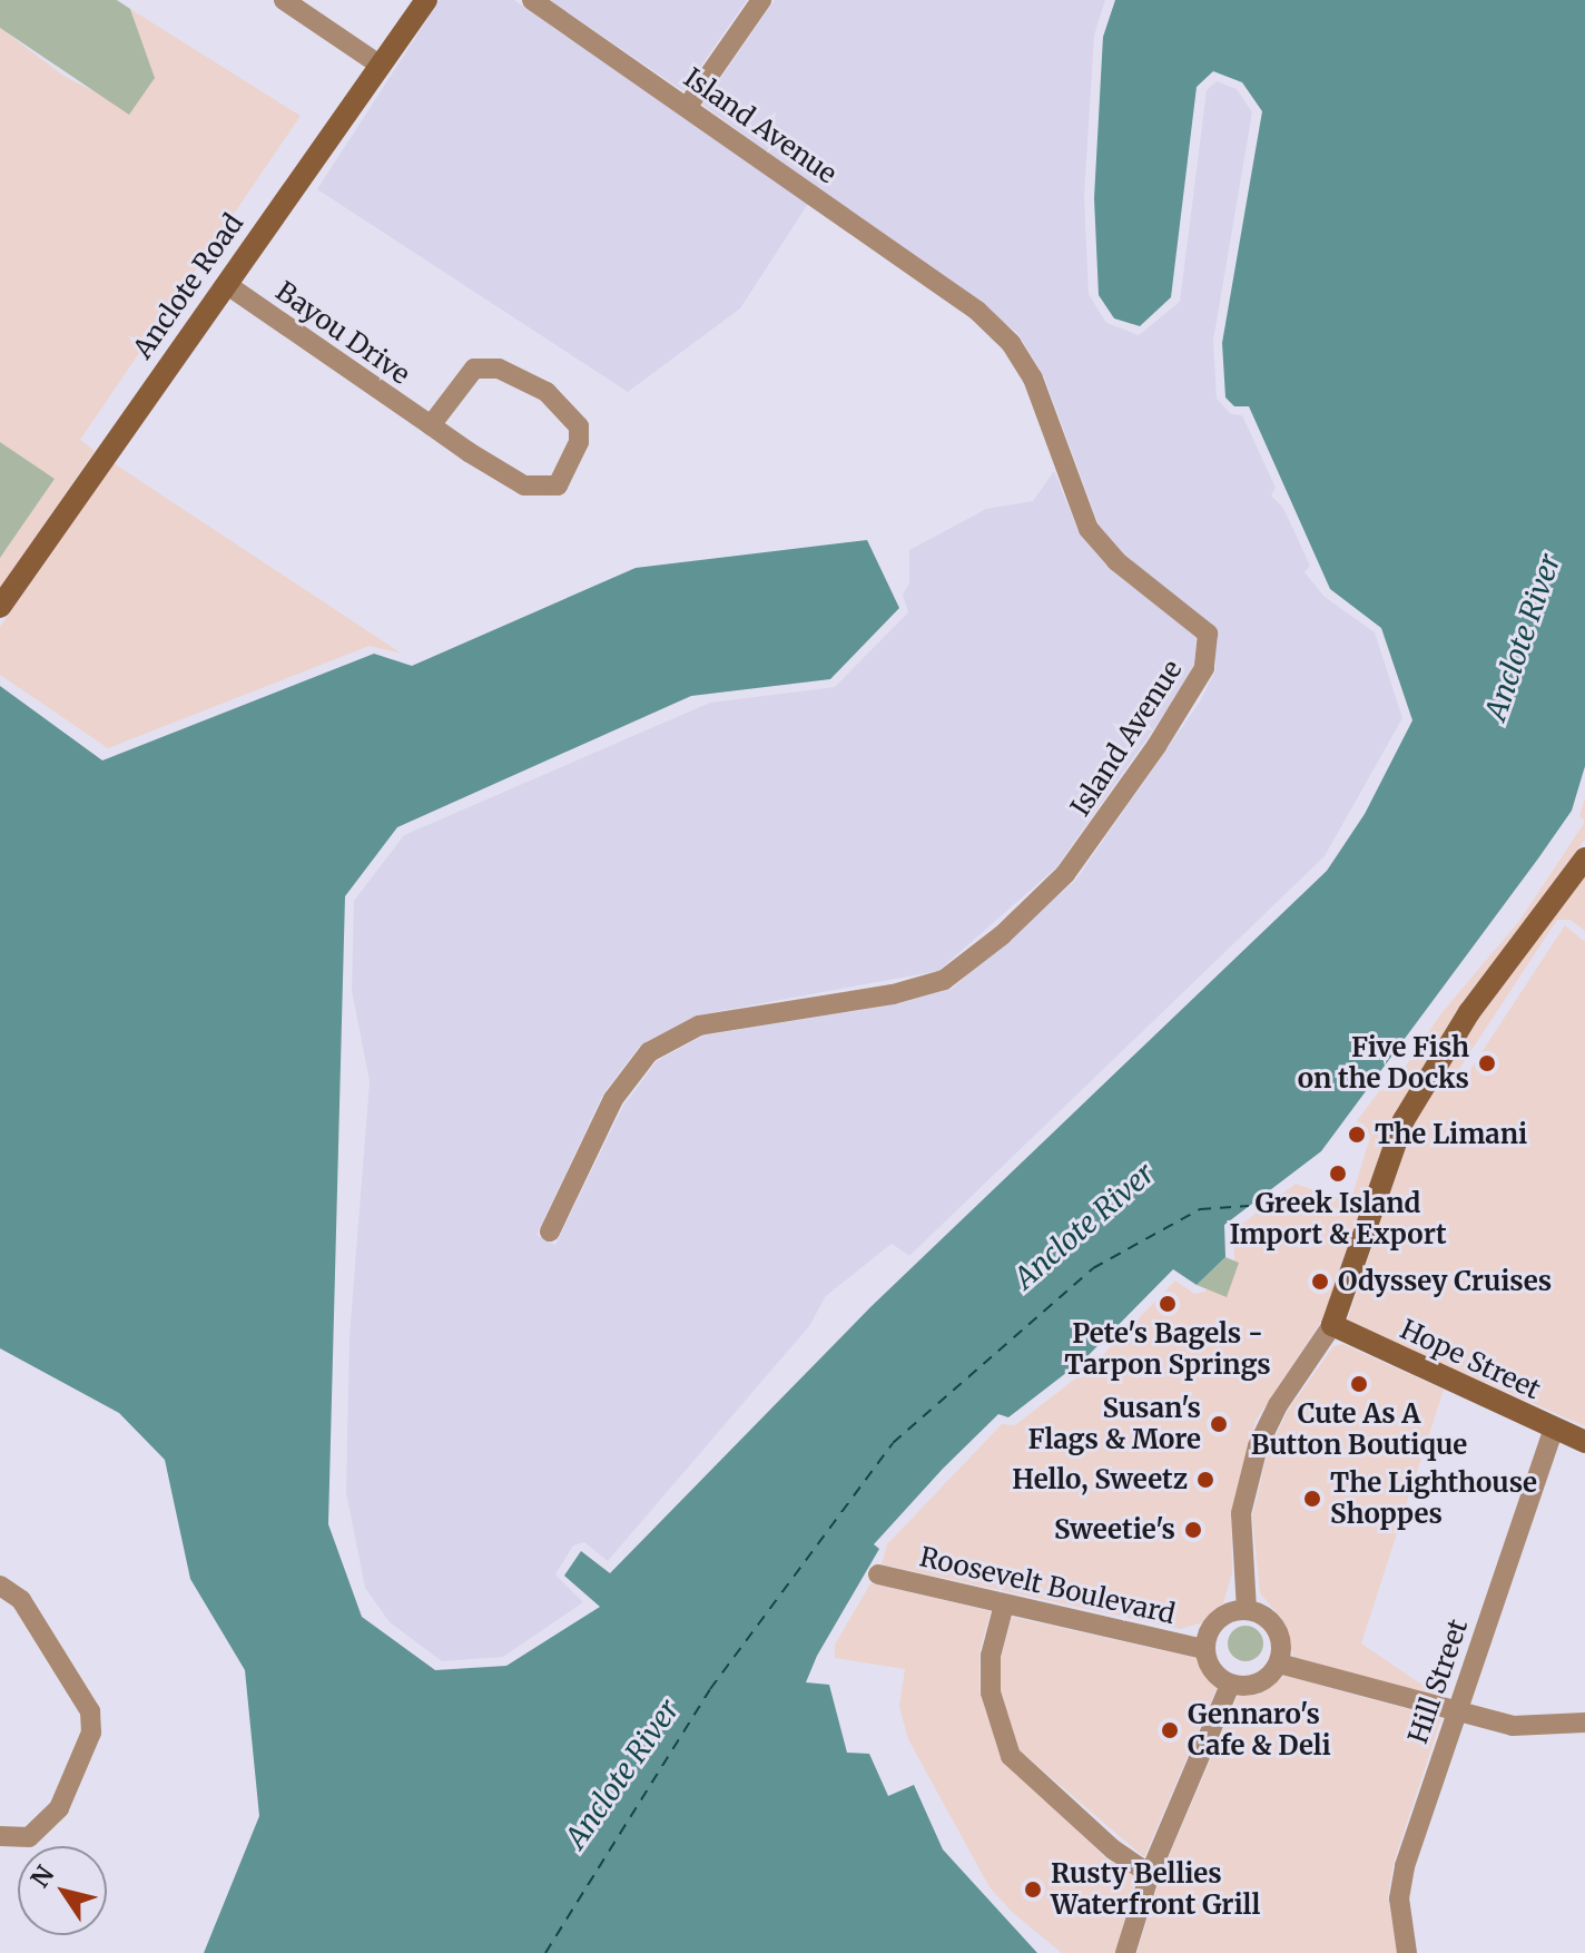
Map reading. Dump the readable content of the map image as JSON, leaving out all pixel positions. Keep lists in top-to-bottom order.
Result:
{
  "streets": {
    "street": [
      "Island Avenue",
      "Anclote Road",
      "Bayou Drive",
      "Hope Street",
      "Roosevelt Boulevard",
      "Hill Street"
    ]
  },
  "crossings": [
    ["Anclote Road", "Bayou Drive"],
    ["Hope Street", "Hill Street"]
  ],
  "water": ["Anclote River"],
  "places": [
    "Five Fish on the Docks",
    "The Limani",
    "Greek Island Import & Export",
    "Odyssey Cruises",
    "Pete's Bagels - Tarpon Springs",
    "Cute As A Button Boutique",
    "Susan's Flags & More",
    "Hello, Sweetz",
    "The Lighthouse Shoppes",
    "Sweetie's",
    "Gennaro's Cafe & Deli",
    "Rusty Bellies Waterfront Grill"
  ],
  "north": "top left"
}
